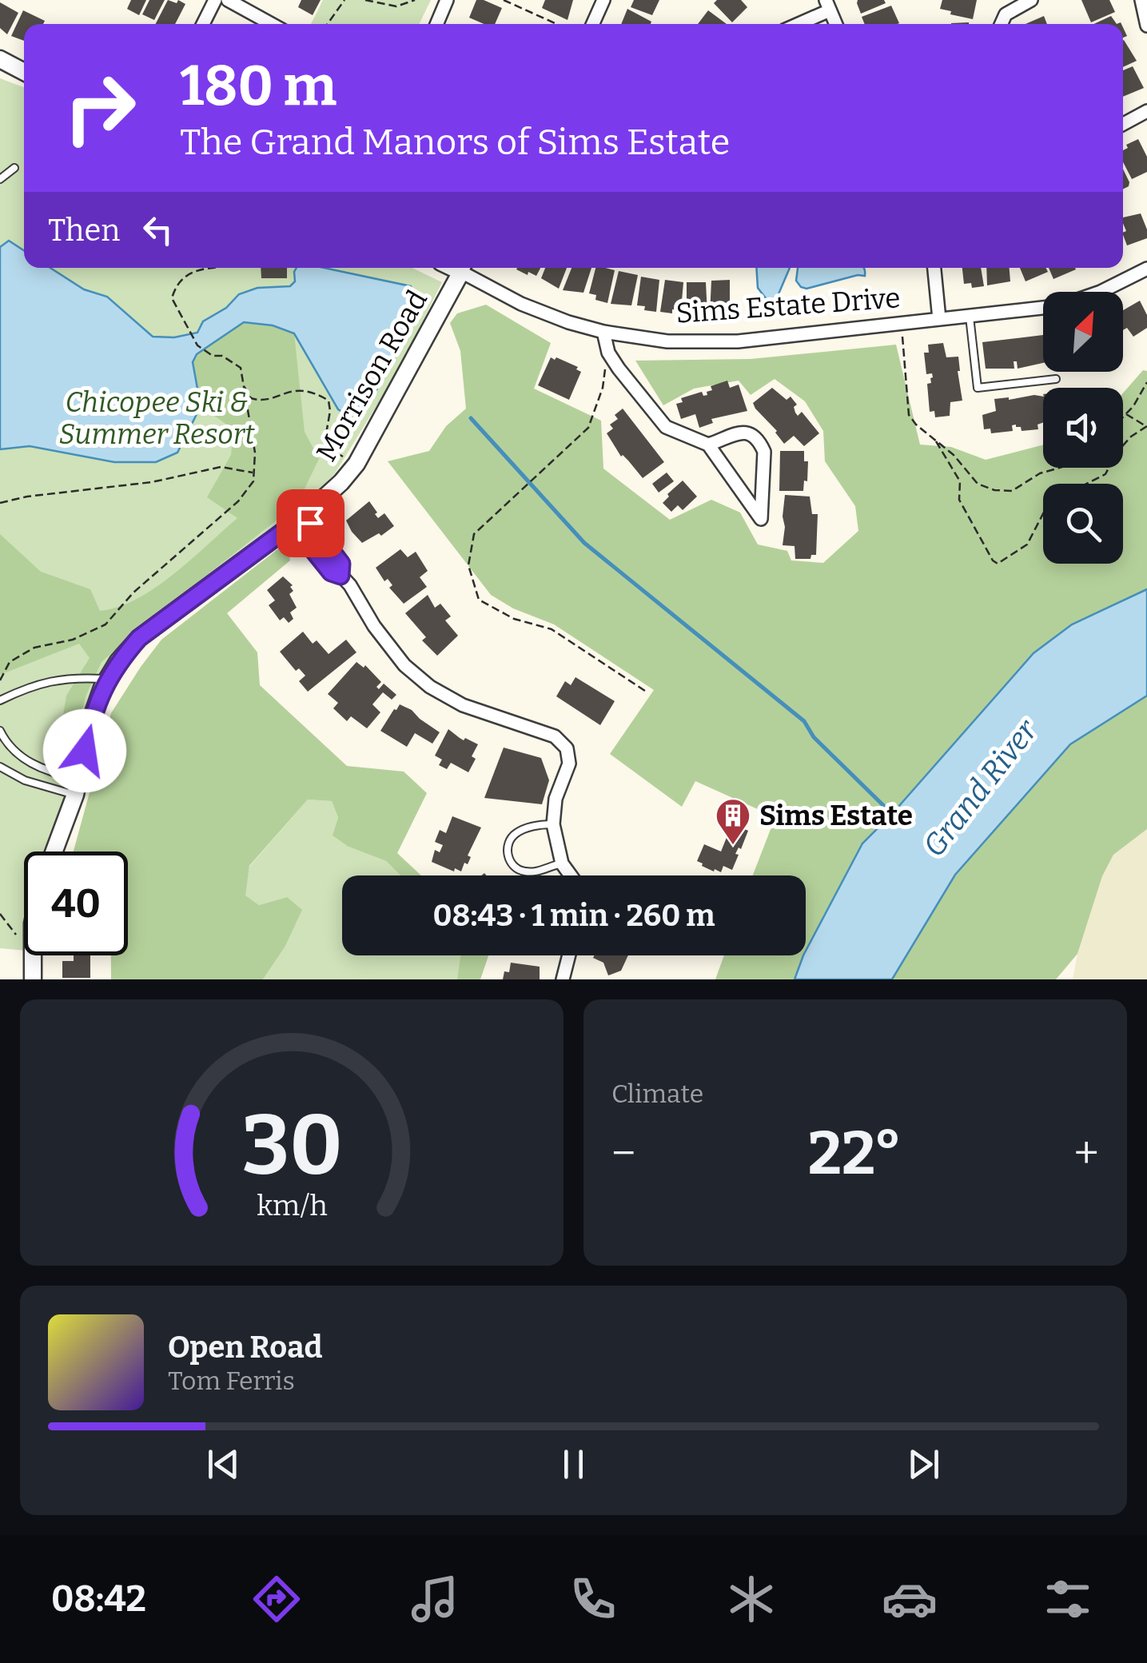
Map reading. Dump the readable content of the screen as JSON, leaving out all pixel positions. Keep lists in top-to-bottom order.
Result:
{
  "streets": {
    "street": ["Sims Estate Drive", "Morrison Road"]
  },
  "water": ["Grand River"],
  "parks": ["Chicopee Ski & Summer Resort"],
  "places": {
    "building": ["Sims Estate"]
  },
  "north": "top right",
  "page": {
    "turn": ["180 m", "The Grand Manors of Sims Estate"],
    "then": "Then",
    "limit": "40",
    "trip": "08:43 · 1 min · 260 m",
    "tile": "Climate",
    "heat": ["−", "22°", "+"],
    "song": ["Open Road", "Tom Ferris"],
    "tabs": "08:42",
    "gauge": ["30", "km/h"]
  }
}
